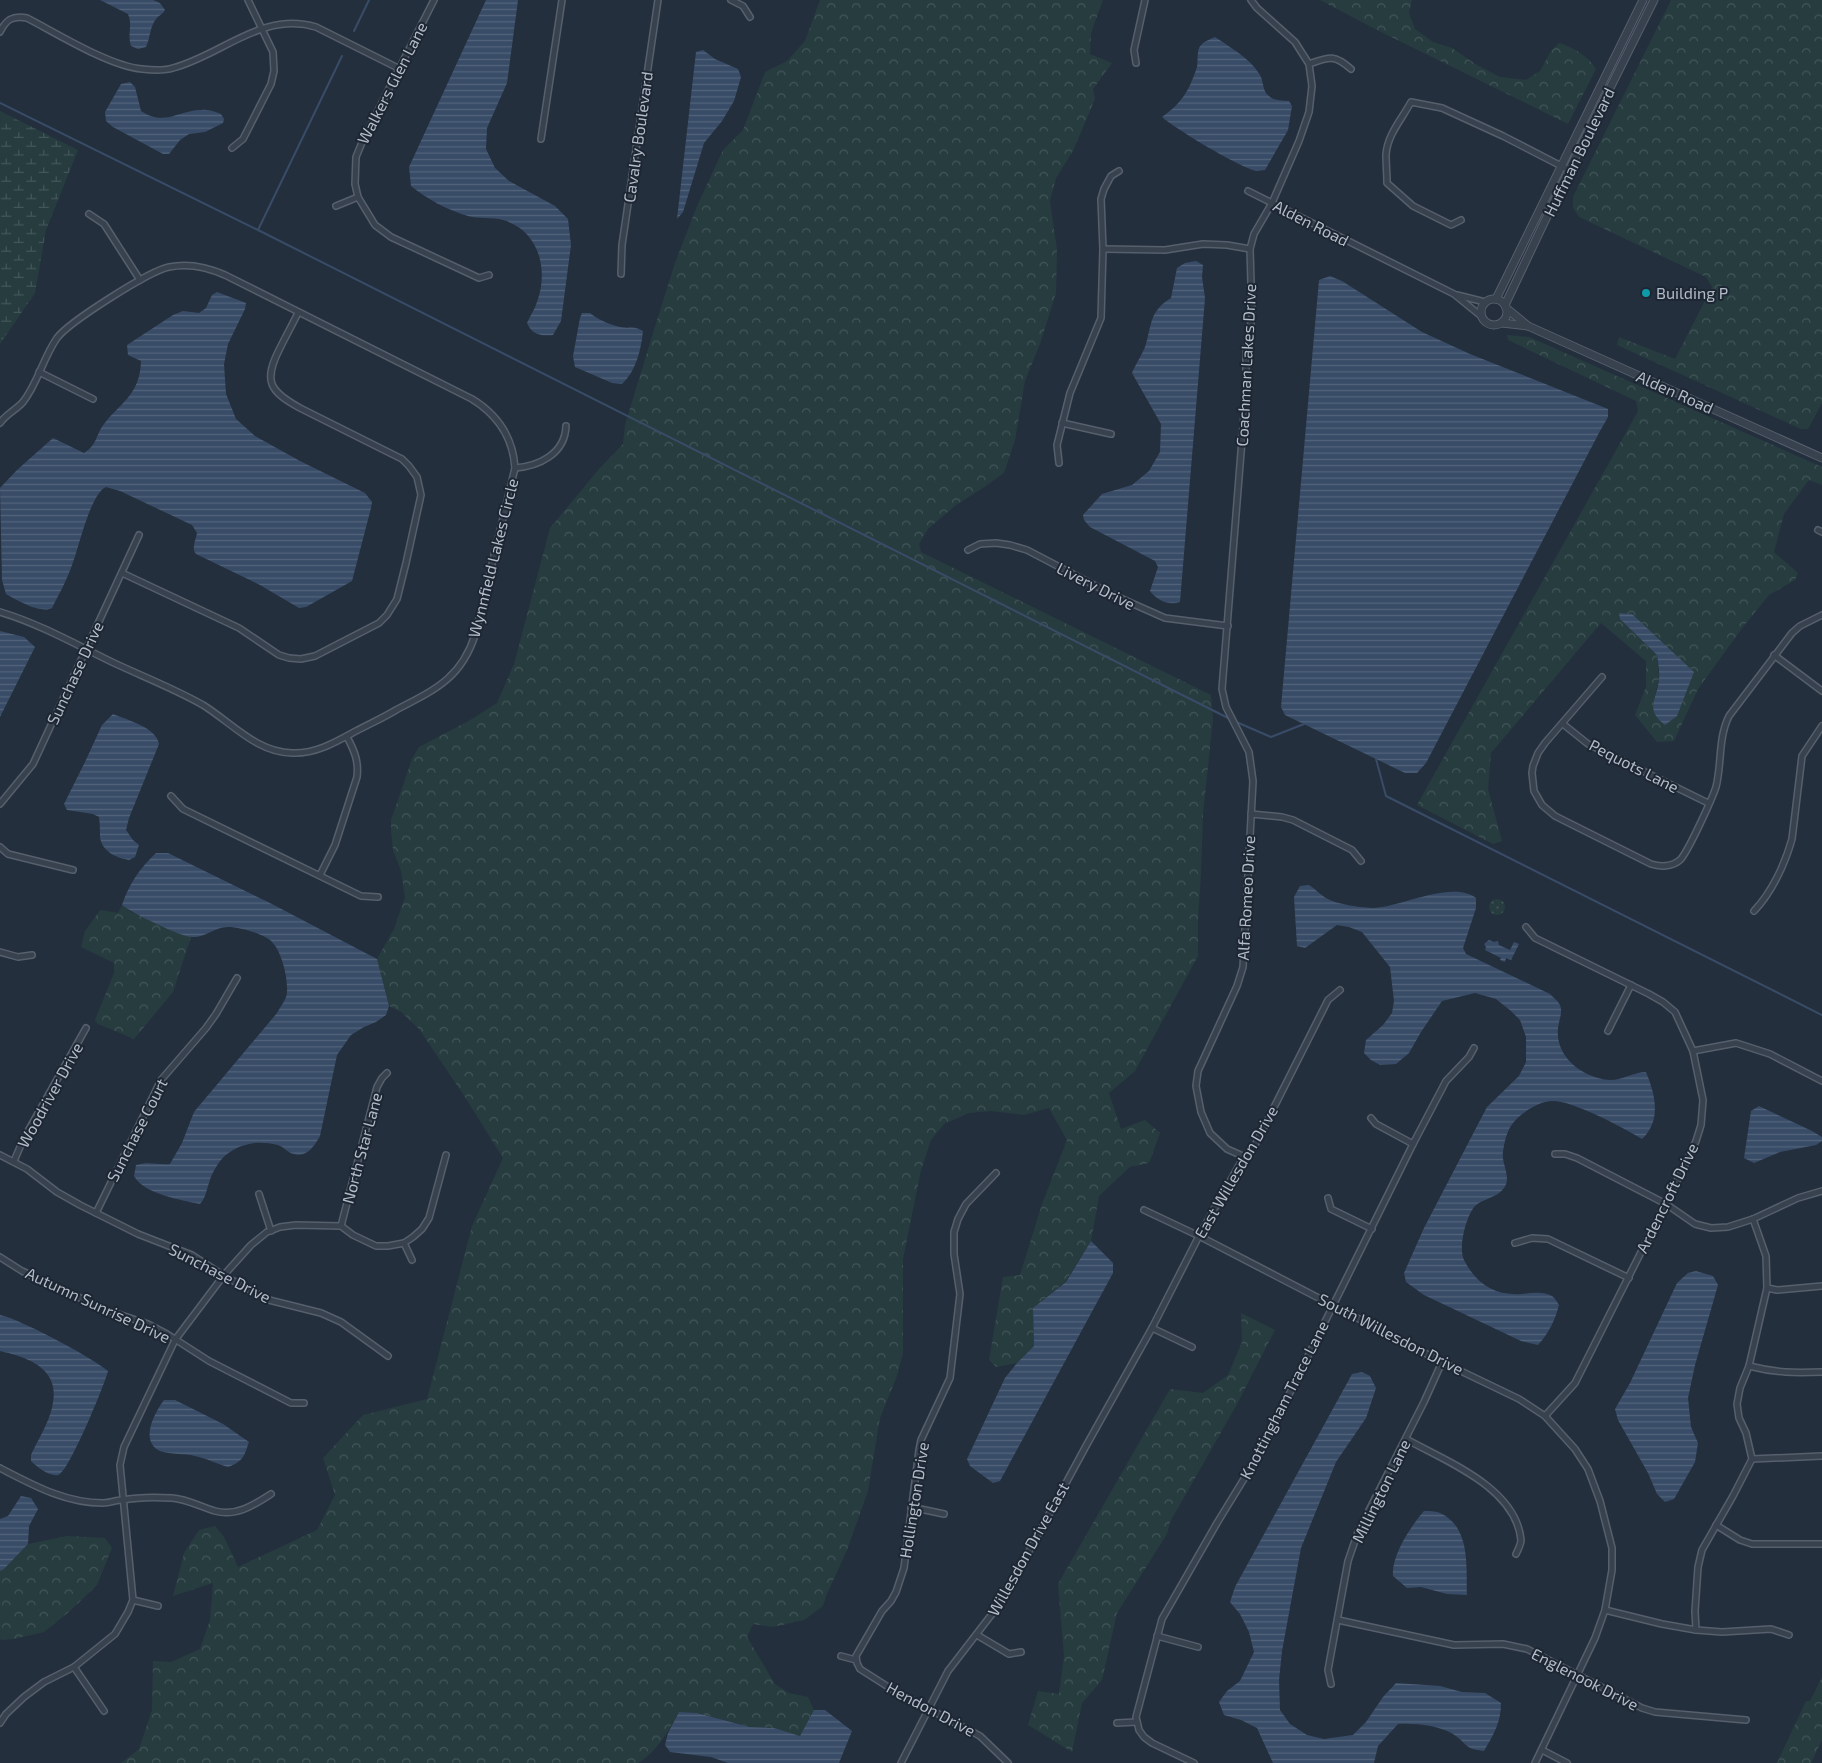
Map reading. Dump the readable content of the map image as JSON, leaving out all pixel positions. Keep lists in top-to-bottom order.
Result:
{
  "streets": {
    "street": [
      "Walkers Glen Lane",
      "Cavalry Boulevard",
      "Huffman Boulevard",
      "Alden Road",
      "Coachman Lakes Drive",
      "Wynnfield Lakes Circle",
      "Livery Drive",
      "Sunchase Drive",
      "Pequots Lane",
      "Alfa Romeo Drive",
      "Woodriver Drive",
      "Sunchase Court",
      "North Star Lane",
      "East Willesdon Drive",
      "Ardencroft Drive",
      "Autumn Sunrise Drive",
      "South Willesdon Drive",
      "Knottingham Trace Lane",
      "Millington Lane",
      "Hollington Drive",
      "Willesdon Drive East",
      "Englenook Drive",
      "Hendon Drive"
    ]
  },
  "crossings": [
    ["Huffman Boulevard", "Alden Road"],
    ["Alden Road", "Coachman Lakes Drive"],
    ["Coachman Lakes Drive", "Livery Drive"],
    ["Coachman Lakes Drive", "Alfa Romeo Drive"],
    ["Wynnfield Lakes Circle", "Sunchase Drive"],
    ["Sunchase Drive", "Woodriver Drive"],
    ["Sunchase Drive", "Sunchase Court"],
    ["Alfa Romeo Drive", "East Willesdon Drive"],
    ["East Willesdon Drive", "South Willesdon Drive"],
    ["East Willesdon Drive", "Willesdon Drive East"],
    ["Ardencroft Drive", "South Willesdon Drive"],
    ["South Willesdon Drive", "Knottingham Trace Lane"],
    ["South Willesdon Drive", "Millington Lane"],
    ["South Willesdon Drive", "Englenook Drive"],
    ["Millington Lane", "Englenook Drive"],
    ["Hollington Drive", "Hendon Drive"],
    ["Willesdon Drive East", "Hendon Drive"]
  ],
  "places": ["Building P"]
}
